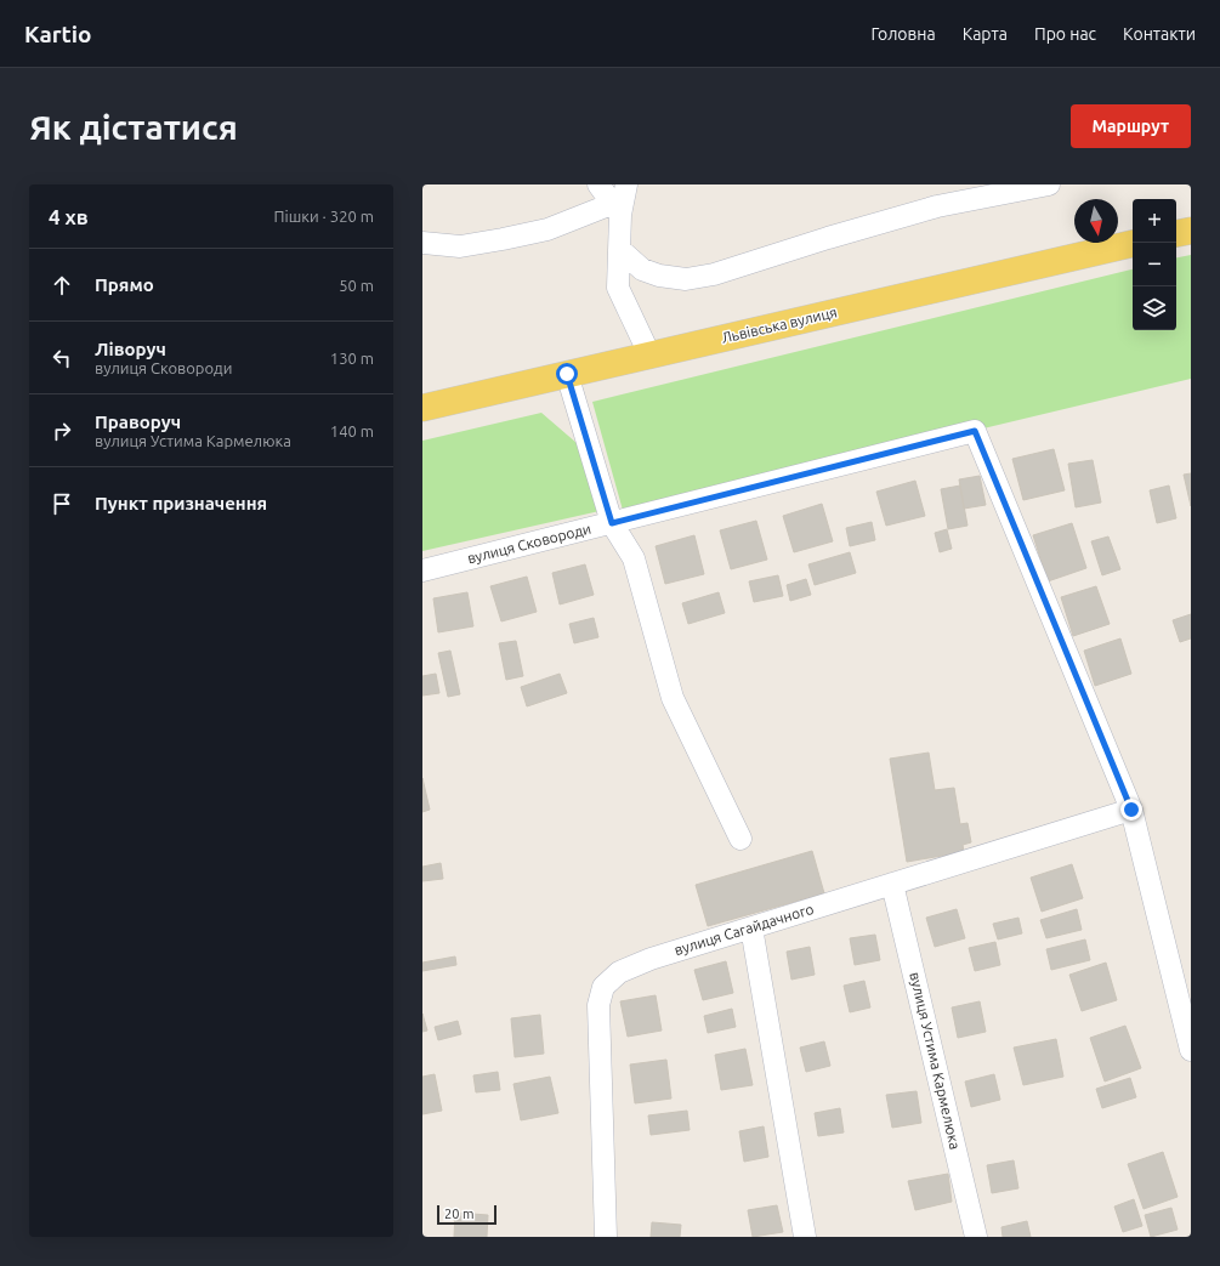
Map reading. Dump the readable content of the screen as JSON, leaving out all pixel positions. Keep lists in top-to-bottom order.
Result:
{
  "streets": {
    "main road": ["Львівська вулиця"],
    "street": ["вулиця Сковороди", "вулиця Сагайдачного", "вулиця Устима Кармелюка"]
  },
  "crossings": [
    ["вулиця Сковороди", "вулиця Сагайдачного"],
    ["вулиця Сагайдачного", "вулиця Устима Кармелюка"]
  ],
  "scale_bar": "20 m",
  "north": "bottom",
  "page": {
    "header": "Kartio",
    "nav": [
      "Головна",
      "Карта",
      "Про нас",
      "Контакти"
    ],
    "buttons": "Маршрут",
    "title": "Як дістатися",
    "heading": ["4 хв", "Пішки · 320 m"],
    "map_buttons": ["+", "−"],
    "list": [
      ["Прямо", "50 m"],
      ["Ліворуч", "вулиця Сковороди", "130 m"],
      ["Праворуч", "вулиця Устима Кармелюка", "140 m"],
      "Пункт призначення"
    ],
    "scale": "20 m"
  }
}
